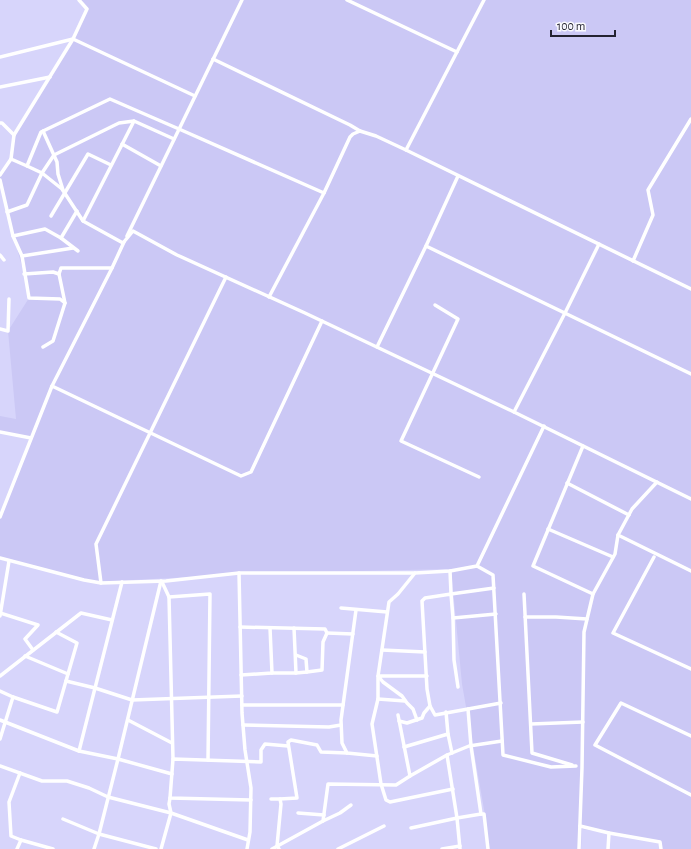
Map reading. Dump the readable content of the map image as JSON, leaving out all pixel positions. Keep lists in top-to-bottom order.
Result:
{
  "scale_bar": "100 m"
}
